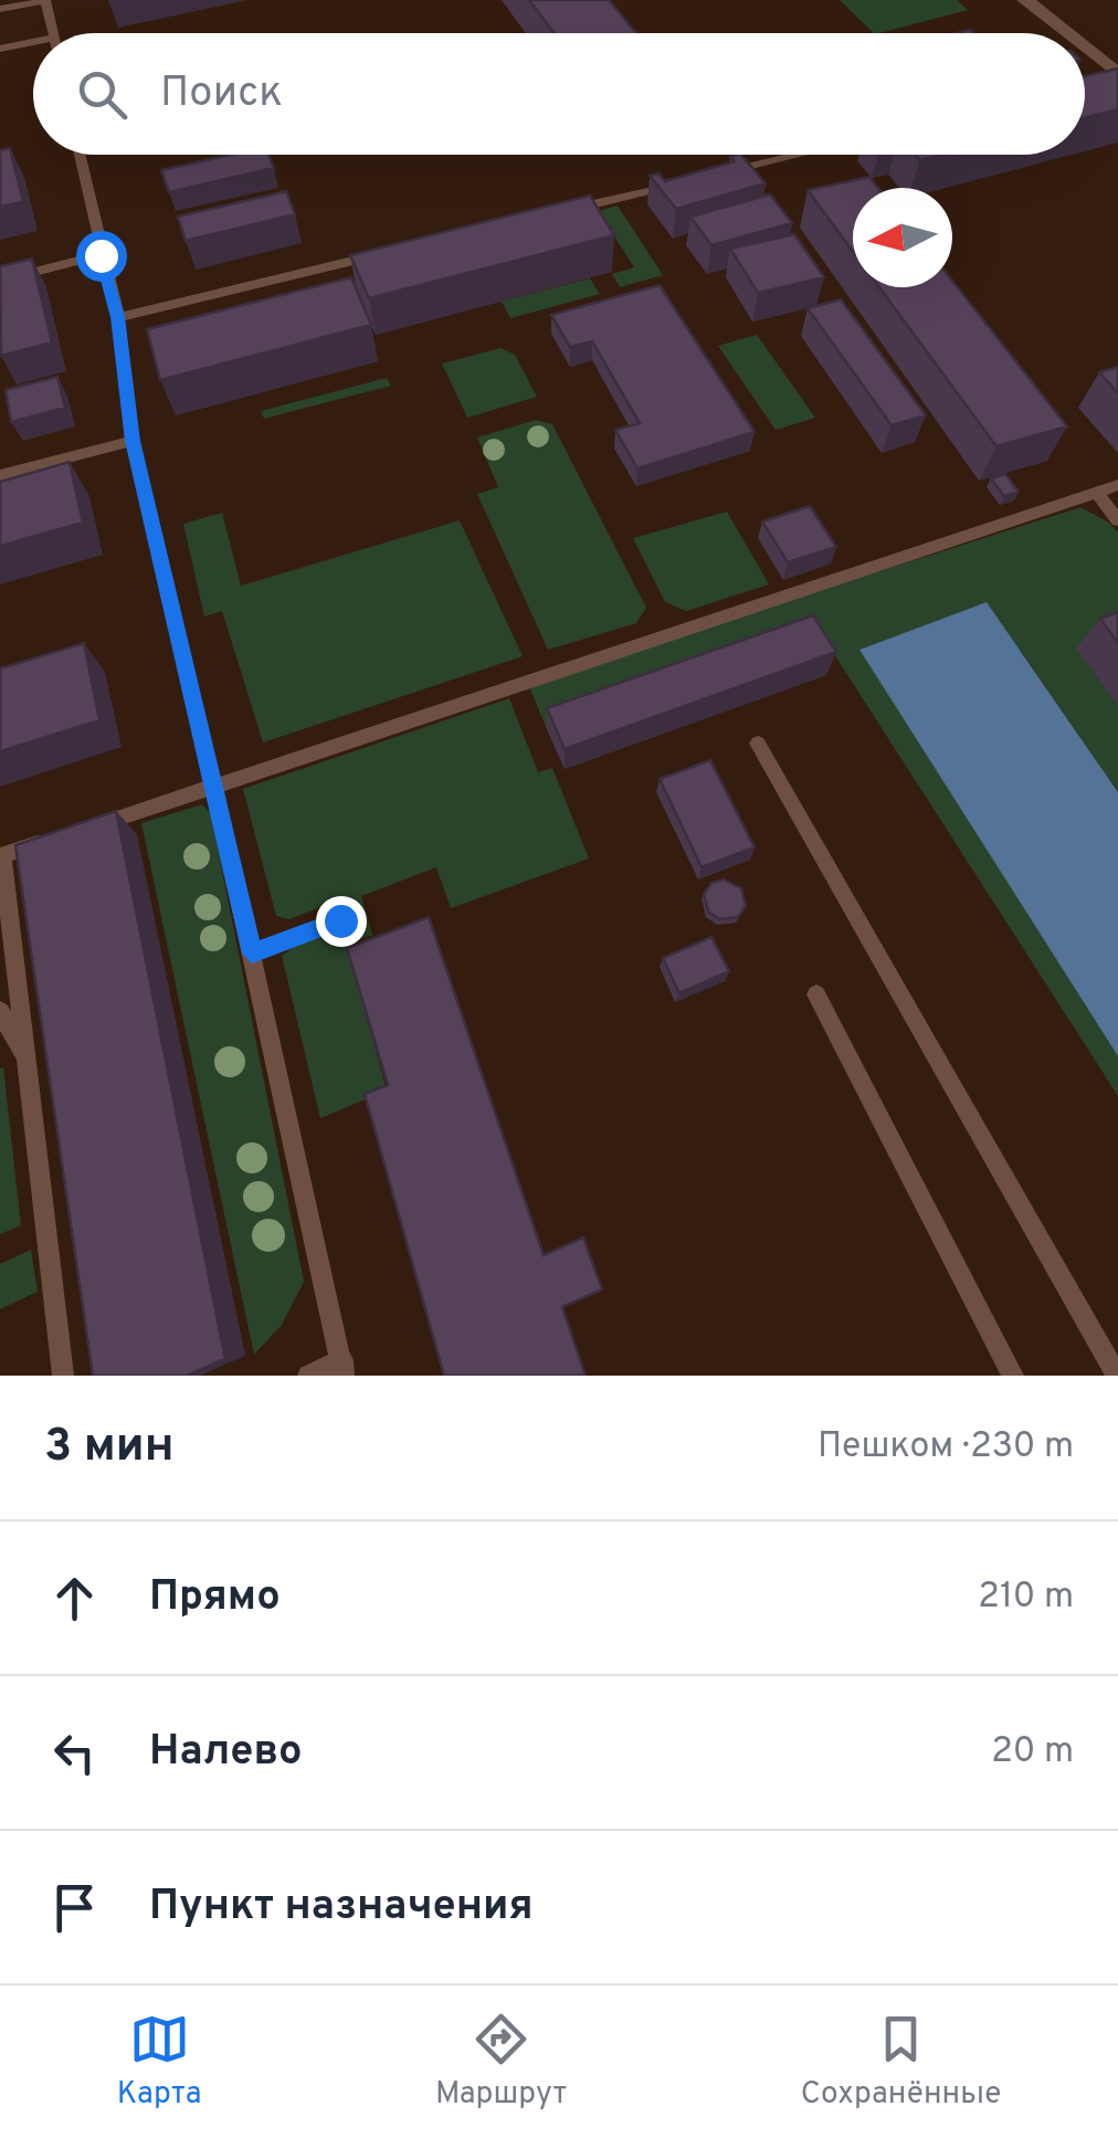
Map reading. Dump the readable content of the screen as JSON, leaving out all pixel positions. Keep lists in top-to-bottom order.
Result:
{
  "north": "left",
  "page": {
    "search": "Поиск",
    "heading": ["3 мин", "Пешком · 230 m"],
    "list": [
      ["Прямо", "210 m"],
      ["Налево", "20 m"],
      "Пункт назначения"
    ],
    "nav": ["Карта", "Маршрут", "Сохранённые"]
  }
}
